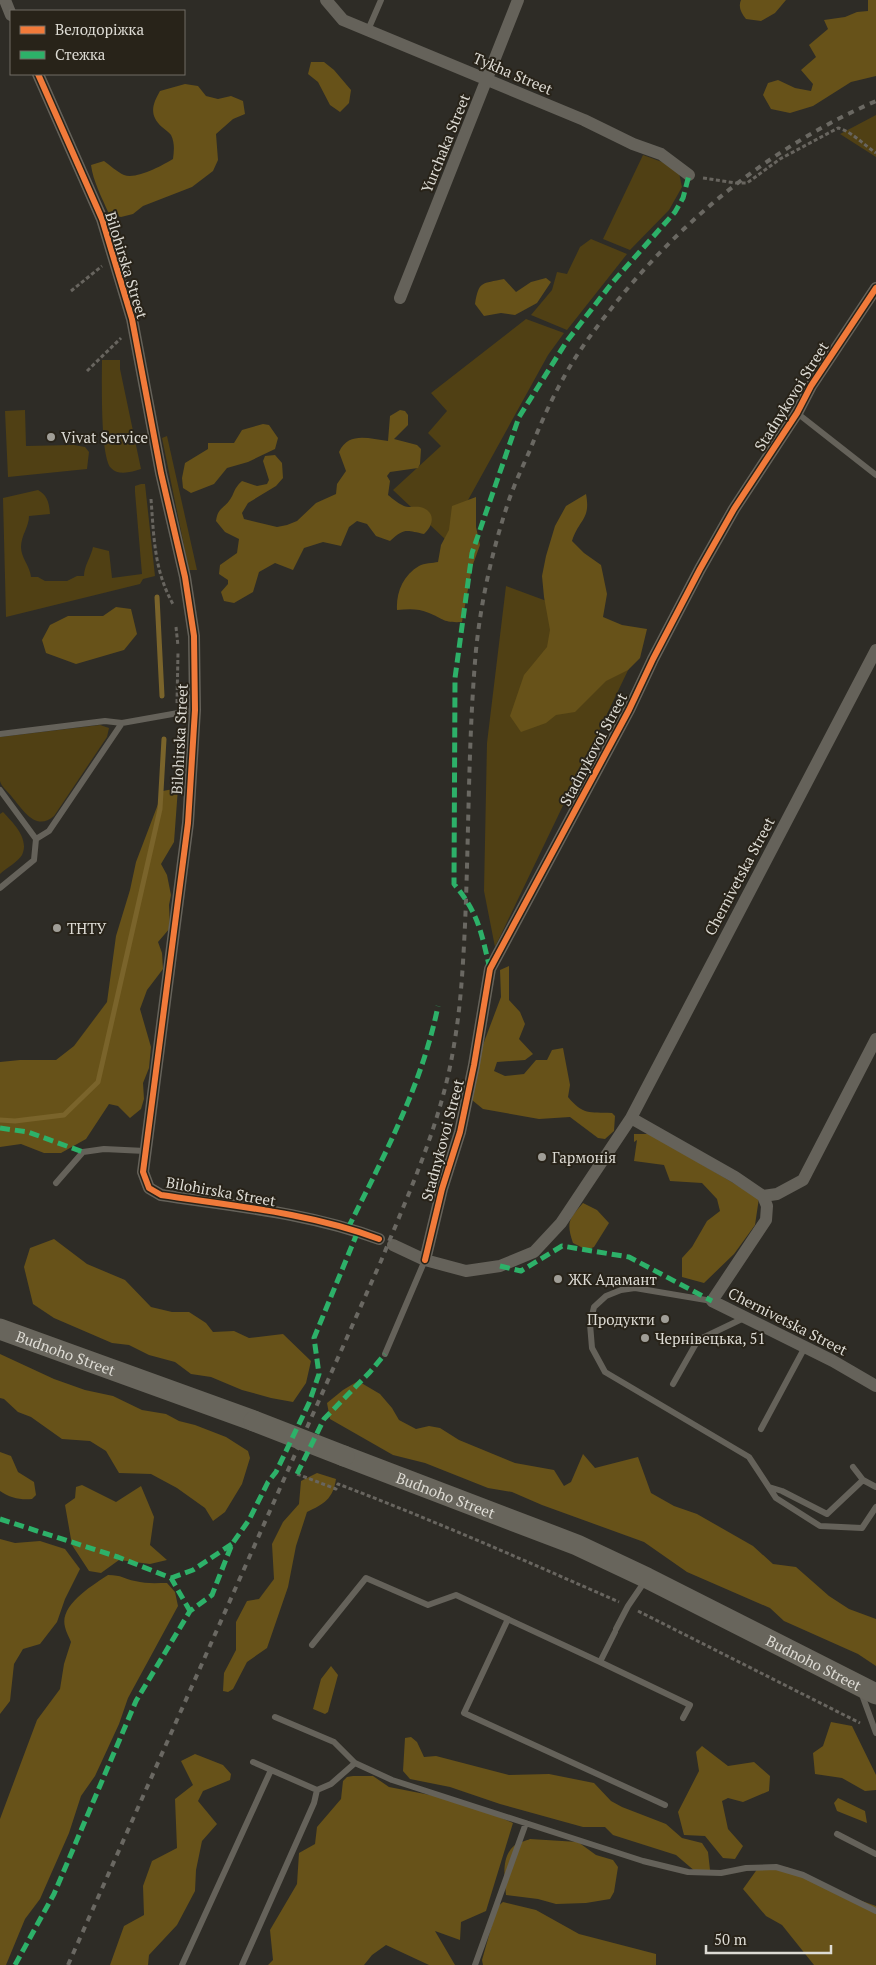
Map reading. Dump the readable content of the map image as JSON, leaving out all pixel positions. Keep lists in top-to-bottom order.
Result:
{
  "streets": {
    "highway": ["Budnoho Street"],
    "street": [
      "Tykha Street",
      "Yurchaka Street",
      "Bilohirska Street",
      "Stadnykovoi Street",
      "Chernivetska Street"
    ]
  },
  "crossings": [
    ["Tykha Street", "Yurchaka Street"],
    ["Stadnykovoi Street", "Chernivetska Street"]
  ],
  "places": [
    "Vivat Service",
    "ТНТУ",
    "Гармонія",
    "ЖК Адамант",
    "Продукти",
    "Чернівецька, 51"
  ],
  "legend": ["Велодоріжка", "Стежка"],
  "scale_bar": "50 m"
}
